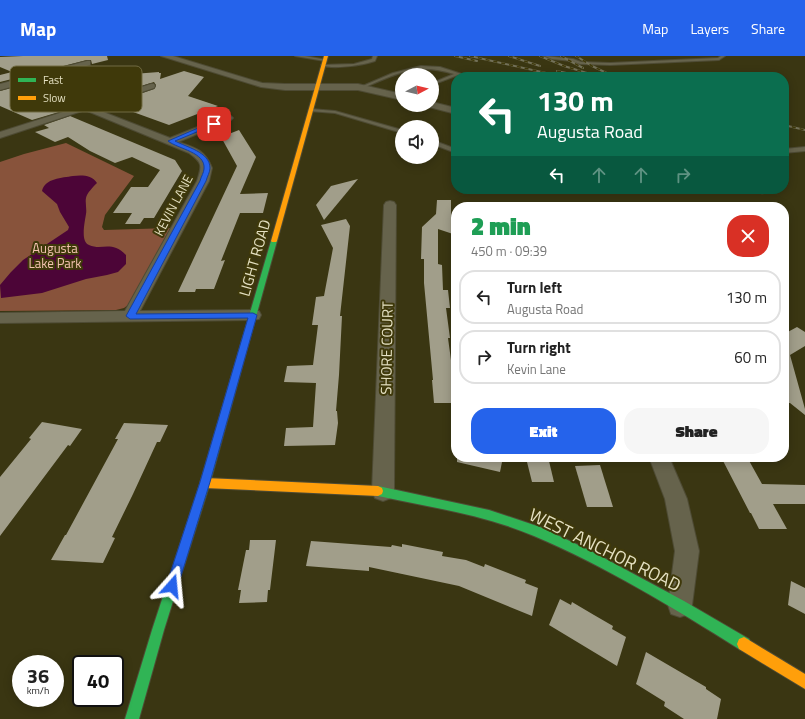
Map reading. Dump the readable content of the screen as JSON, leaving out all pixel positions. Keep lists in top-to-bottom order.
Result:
{
  "streets": {
    "street": [
      "KEVIN LANE",
      "LIGHT ROAD",
      "SHORE COURT",
      "WEST ANCHOR ROAD"
    ]
  },
  "crossings": [
    ["LIGHT ROAD", "WEST ANCHOR ROAD"],
    ["SHORE COURT", "WEST ANCHOR ROAD"]
  ],
  "parks": ["Augusta Lake Park"],
  "legend": ["Fast", "Slow"],
  "north": "right",
  "page": {
    "header": "Map",
    "nav": ["Map", "Layers", "Share"],
    "turn": ["130 m", "Augusta Road"],
    "heading": ["2 min", "450 m · 09:39"],
    "list": [
      {
        "name": "Turn left",
        "note": "Augusta Road",
        "value": "130 m"
      },
      {
        "name": "Turn right",
        "note": "Kevin Lane",
        "value": "60 m"
      }
    ],
    "buttons": ["Exit", "Share"],
    "speed": "36 km/h",
    "limit": "40"
  }
}
